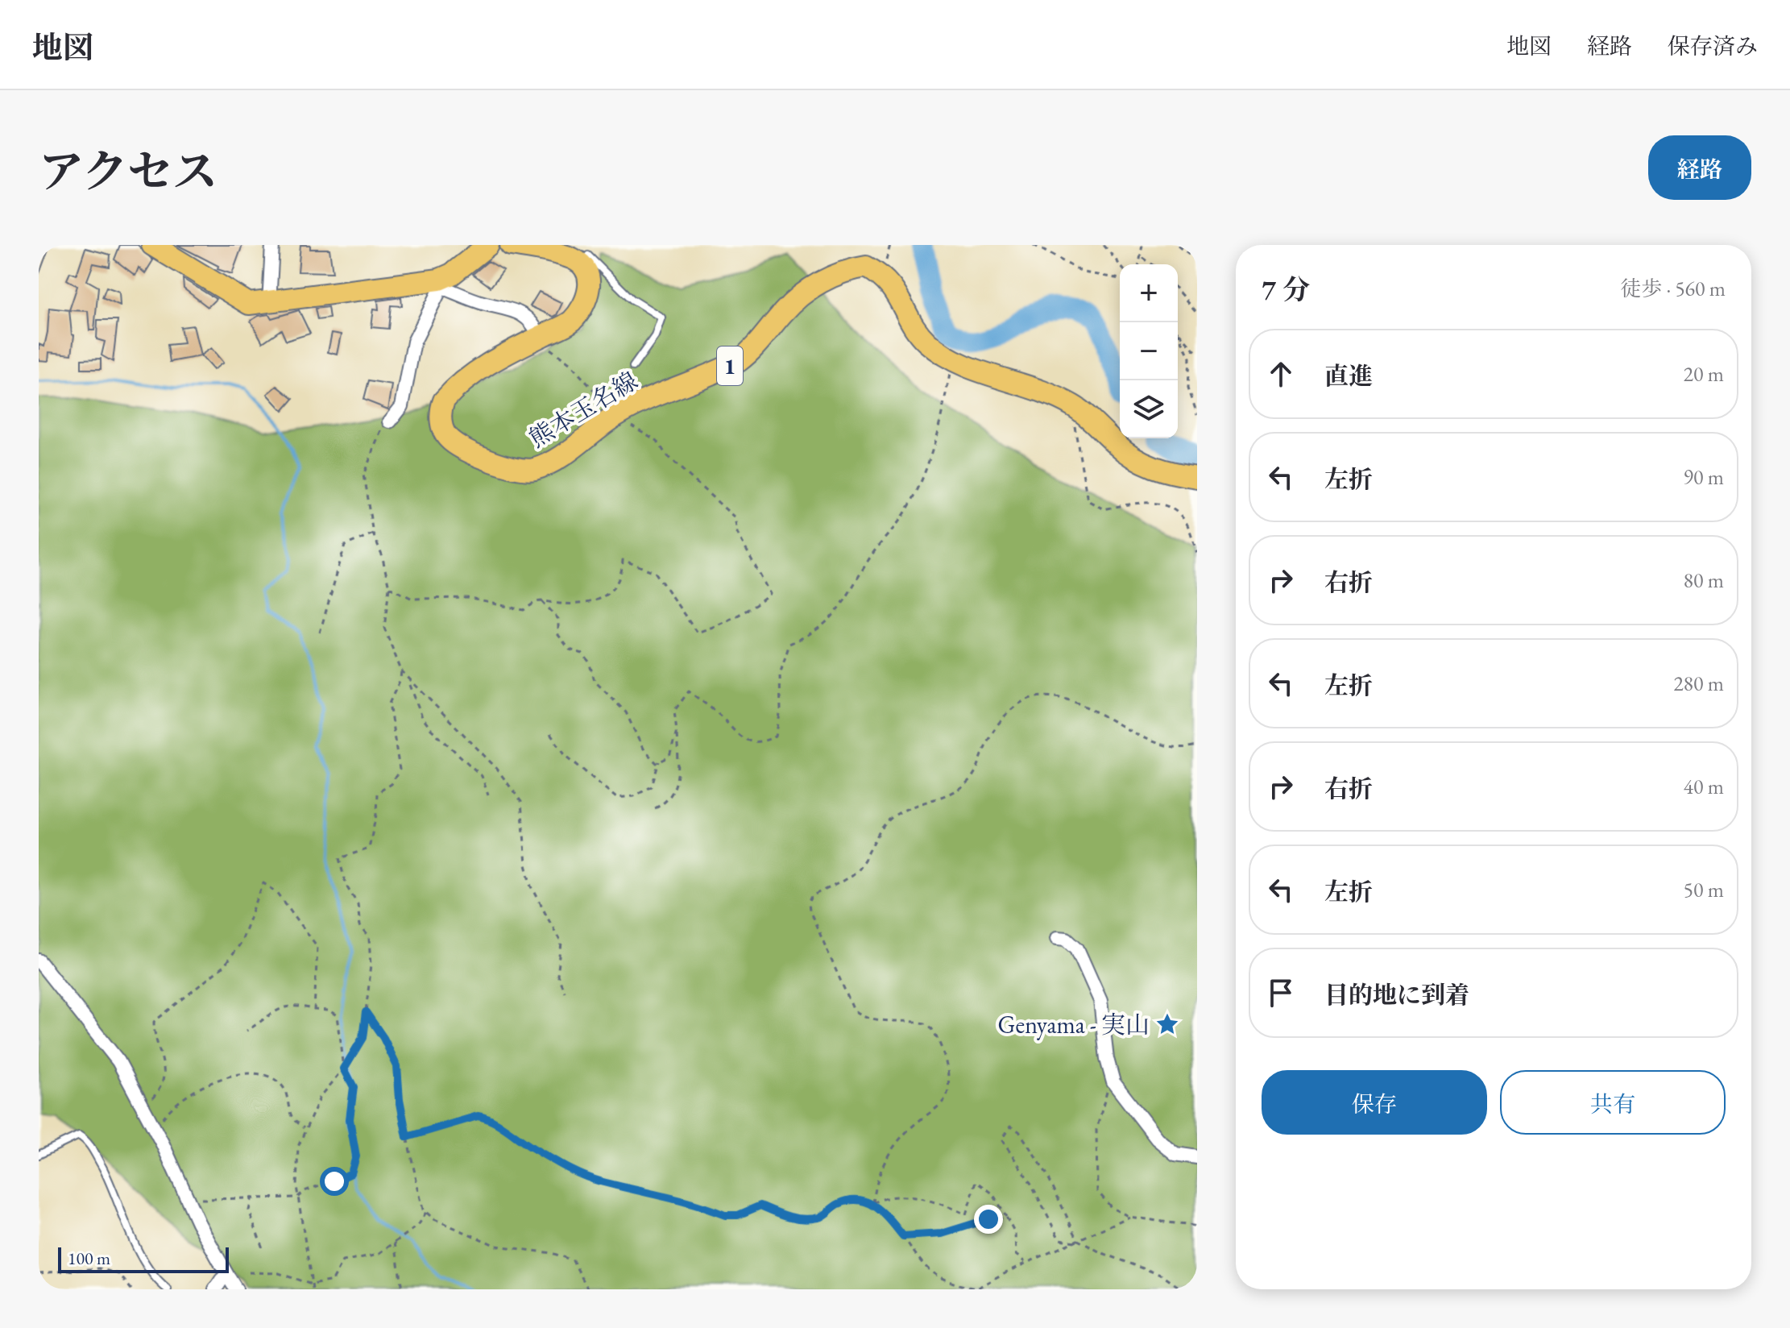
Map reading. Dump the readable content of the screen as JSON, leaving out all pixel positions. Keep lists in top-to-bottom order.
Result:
{
  "streets": {
    "main road": ["1", "熊本玉名線"]
  },
  "places": {
    "place": ["Genyama - 実山"]
  },
  "scale_bar": "100 m",
  "page": {
    "header": "地図",
    "nav": ["地図", "経路", "保存済み"],
    "title": "アクセス",
    "buttons": [
      "経路",
      ["保存", "共有"]
    ],
    "heading": ["7 分", "徒歩 · 560 m"],
    "map_buttons": ["+", "−"],
    "list": [
      ["直進", "20 m"],
      ["左折", "90 m"],
      ["右折", "80 m"],
      ["左折", "280 m"],
      ["右折", "40 m"],
      ["左折", "50 m"],
      "目的地に到着"
    ],
    "scale": "100 m"
  }
}
